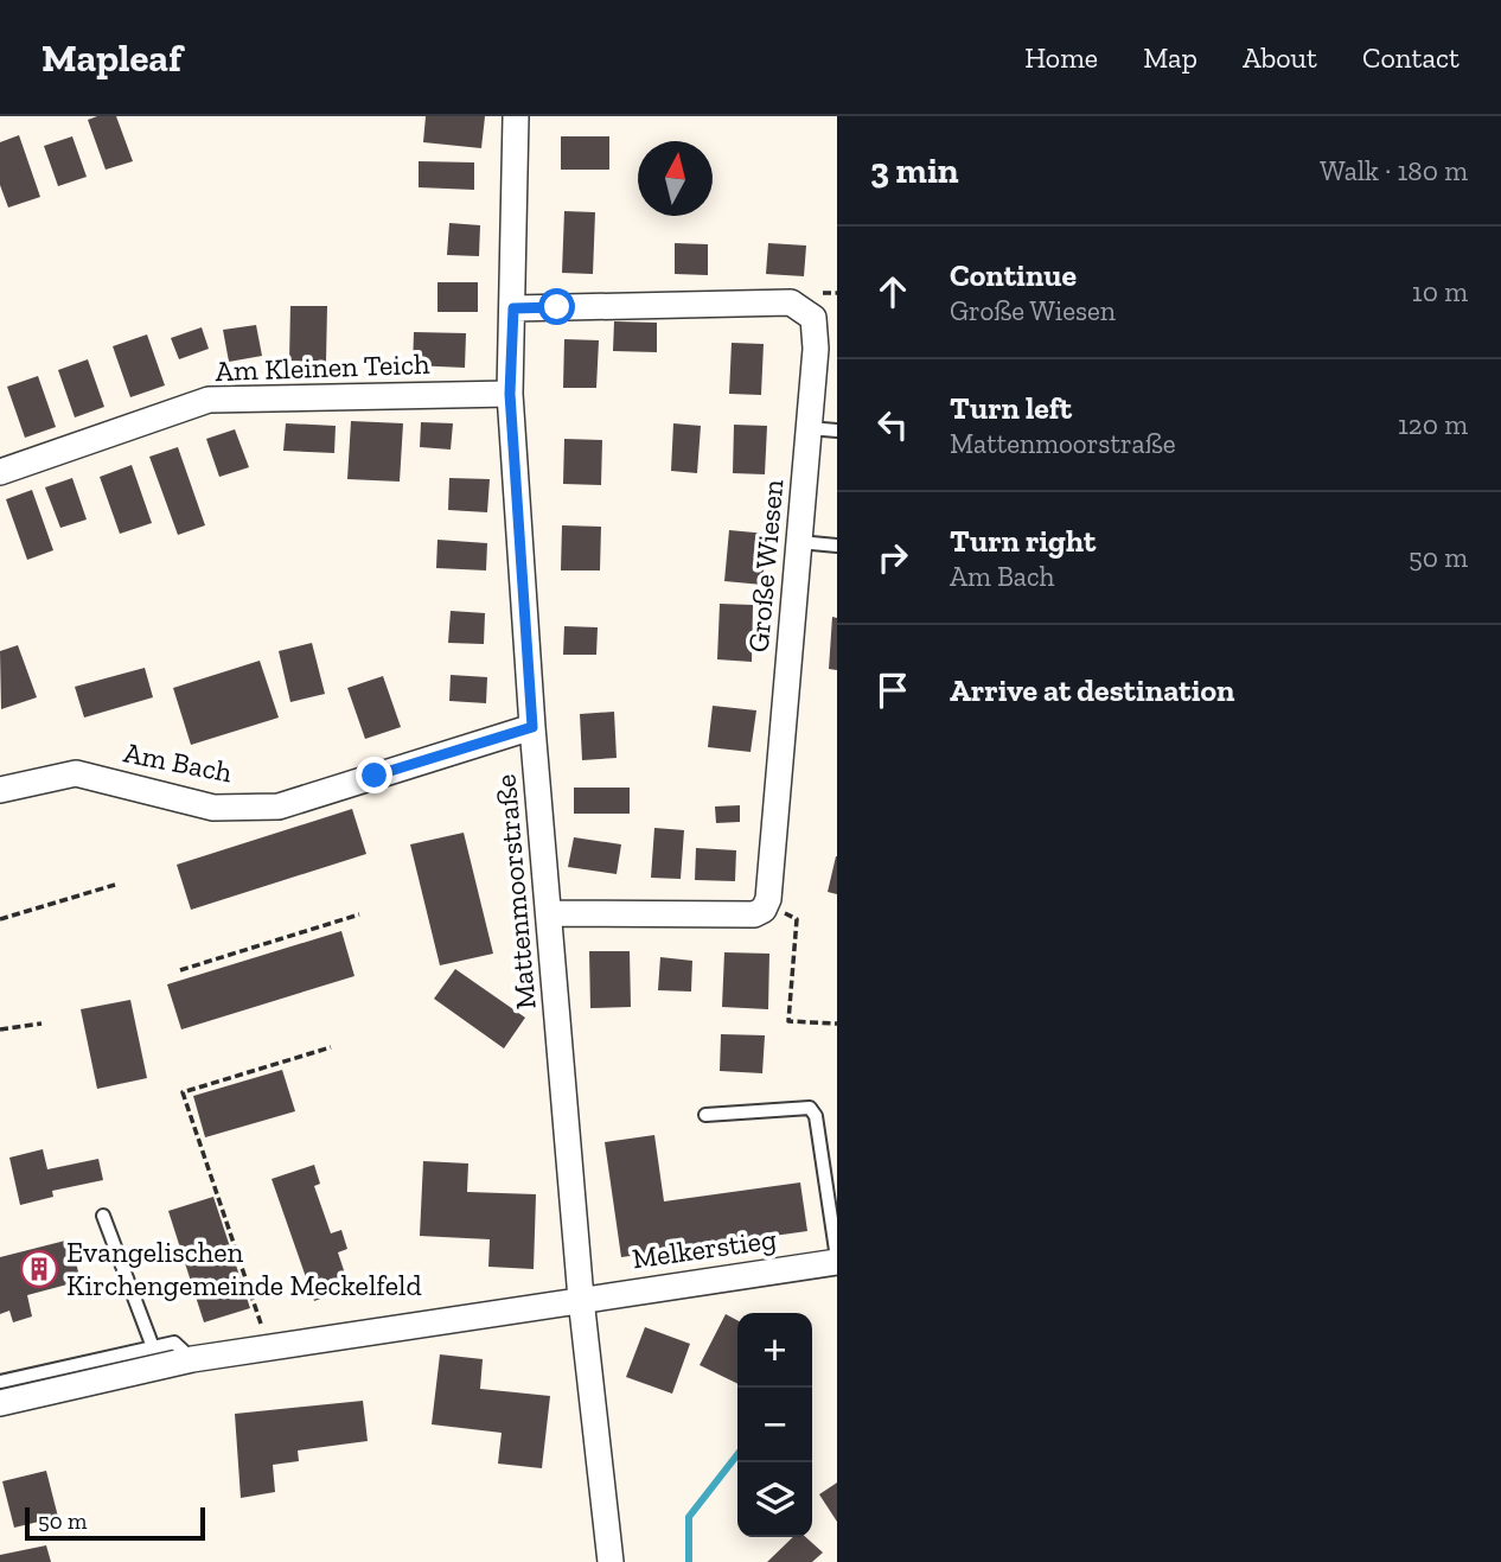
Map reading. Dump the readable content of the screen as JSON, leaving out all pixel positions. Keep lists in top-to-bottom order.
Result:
{
  "streets": {
    "street": [
      "Am Kleinen Teich",
      "Große Wiesen",
      "Am Bach",
      "Mattenmoorstraße",
      "Melkerstieg"
    ]
  },
  "crossings": [
    ["Am Kleinen Teich", "Mattenmoorstraße"],
    ["Große Wiesen", "Mattenmoorstraße"],
    ["Am Bach", "Mattenmoorstraße"],
    ["Mattenmoorstraße", "Melkerstieg"]
  ],
  "places": {
    "building": ["Evangelischen Kirchengemeinde Meckelfeld"]
  },
  "scale_bar": "50 m",
  "north": "top",
  "page": {
    "header": "Mapleaf",
    "nav": [
      "Home",
      "Map",
      "About",
      "Contact"
    ],
    "heading": ["3 min", "Walk · 180 m"],
    "list": [
      ["Continue", "Große Wiesen", "10 m"],
      ["Turn left", "Mattenmoorstraße", "120 m"],
      ["Turn right", "Am Bach", "50 m"],
      "Arrive at destination"
    ],
    "map_buttons": ["+", "−"],
    "scale": "50 m"
  }
}
